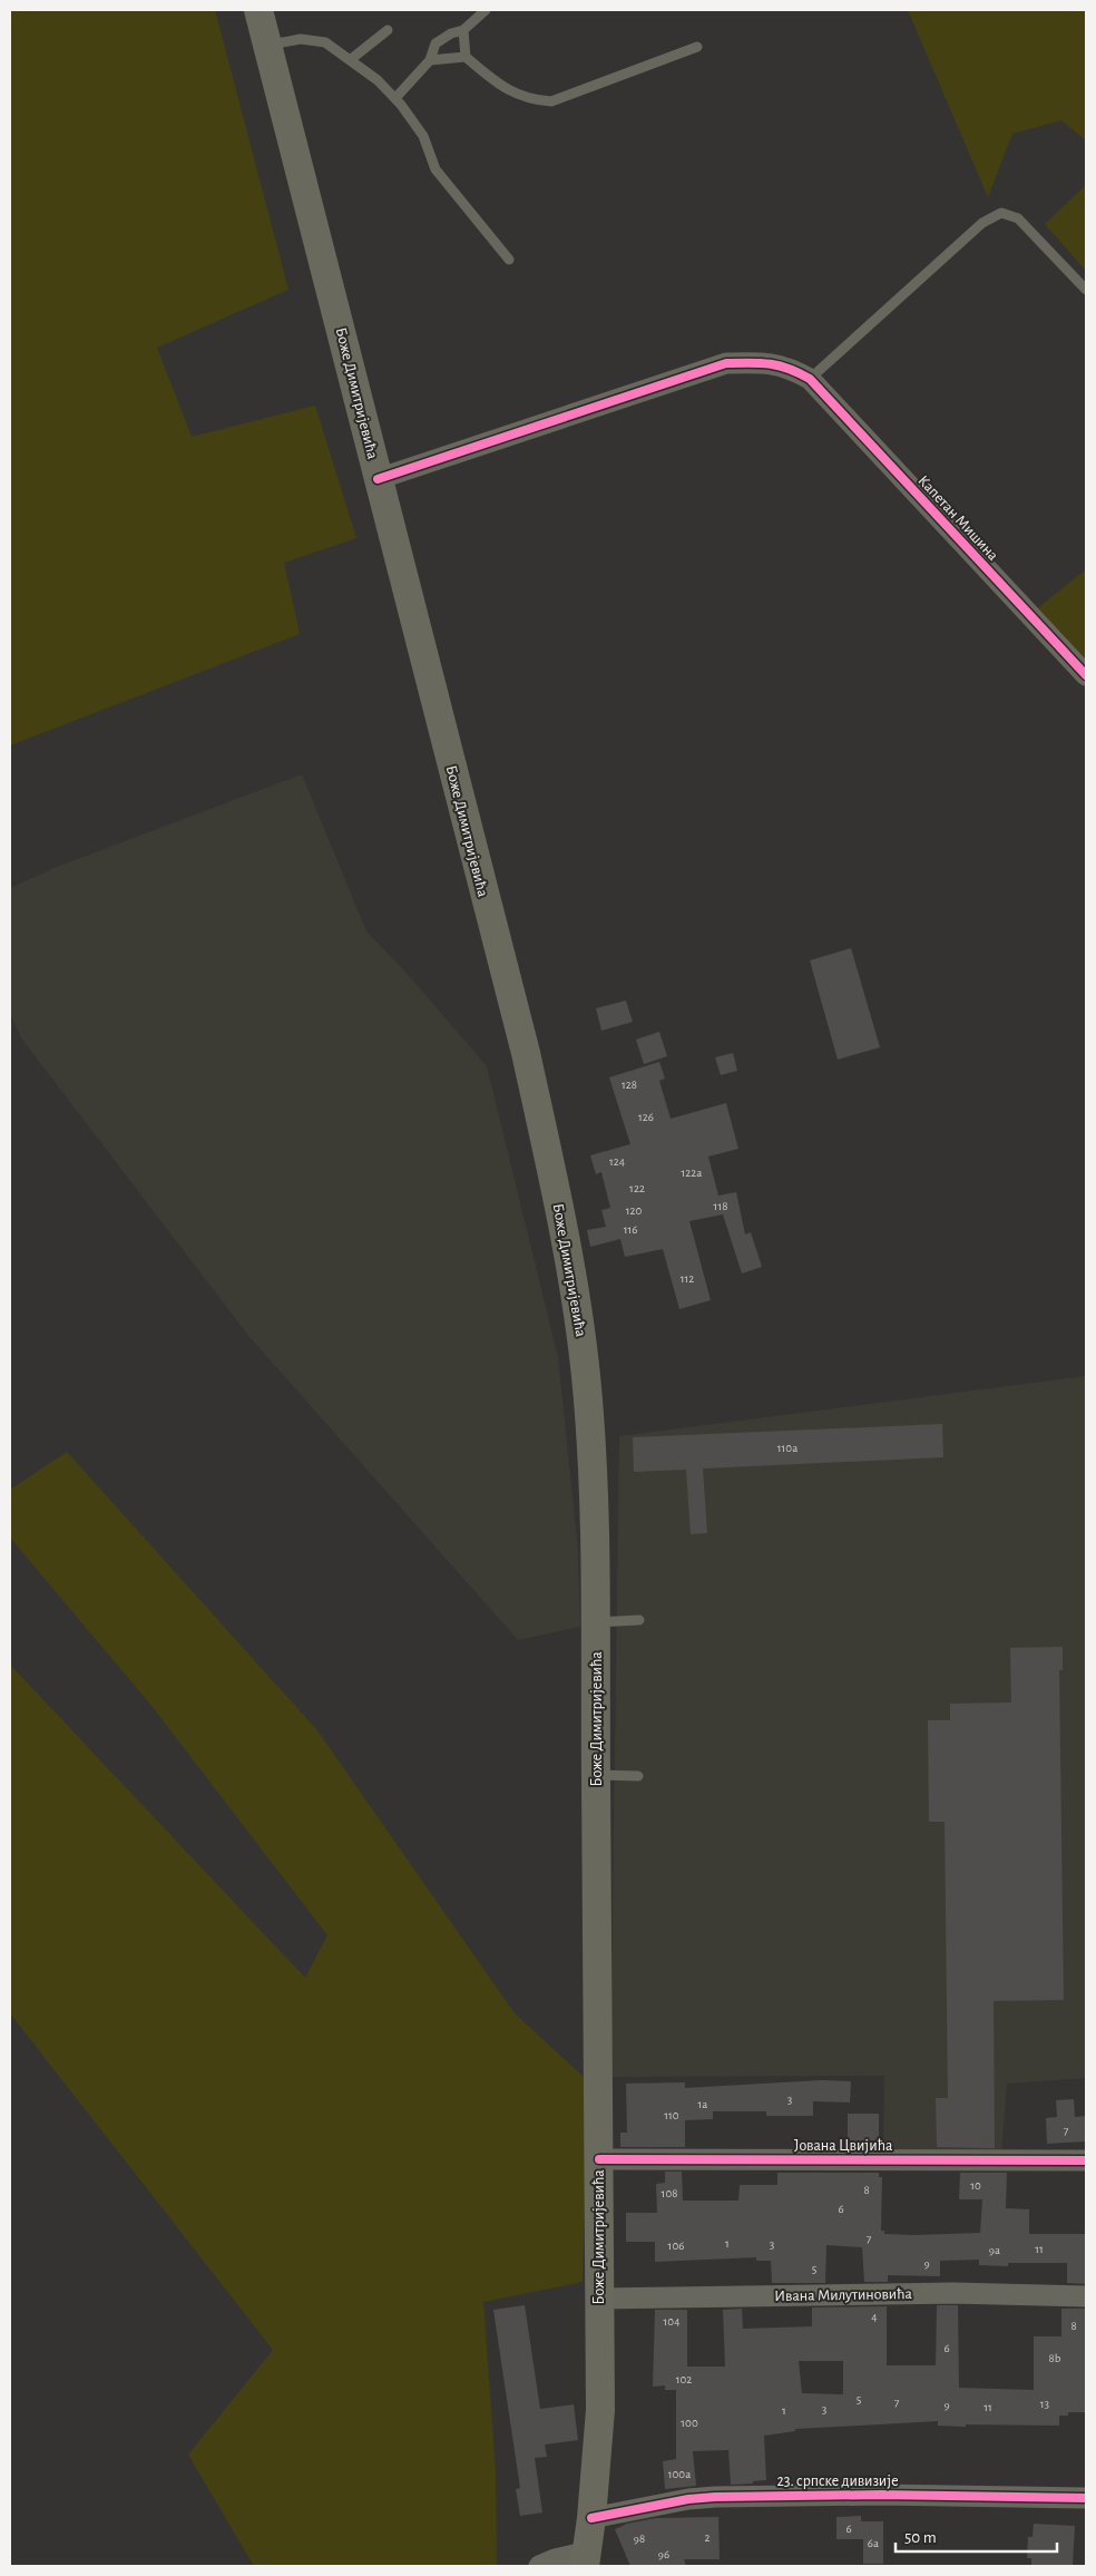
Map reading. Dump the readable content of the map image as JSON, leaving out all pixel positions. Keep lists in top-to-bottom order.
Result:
{
  "streets": {
    "main road": ["Боже Димитријевића"],
    "street": [
      "Капетан Мишина",
      "Јована Цвијића",
      "Ивана Милутиновића",
      "23. српске дивизије"
    ]
  },
  "crossings": [
    ["Боже Димитријевића", "Капетан Мишина"],
    ["Боже Димитријевића", "Јована Цвијића"],
    ["Боже Димитријевића", "Ивана Милутиновића"],
    ["Боже Димитријевића", "23. српске дивизије"]
  ],
  "house_numbers": [
    "128",
    "126",
    "124",
    "122a",
    "122",
    "118",
    "120",
    "116",
    "112",
    "110a",
    "3",
    "1a",
    "110",
    "7",
    "10",
    "8",
    "108",
    "6",
    "7",
    "1",
    "3",
    "106",
    "11",
    "9a",
    "9",
    "5",
    "4",
    "104",
    "8",
    "6",
    "8b",
    "102",
    "5",
    "7",
    "13",
    "9",
    "11",
    "3",
    "1",
    "100",
    "100a",
    "6",
    "2",
    "98",
    "6a",
    "96"
  ],
  "scale_bar": "50 m"
}
